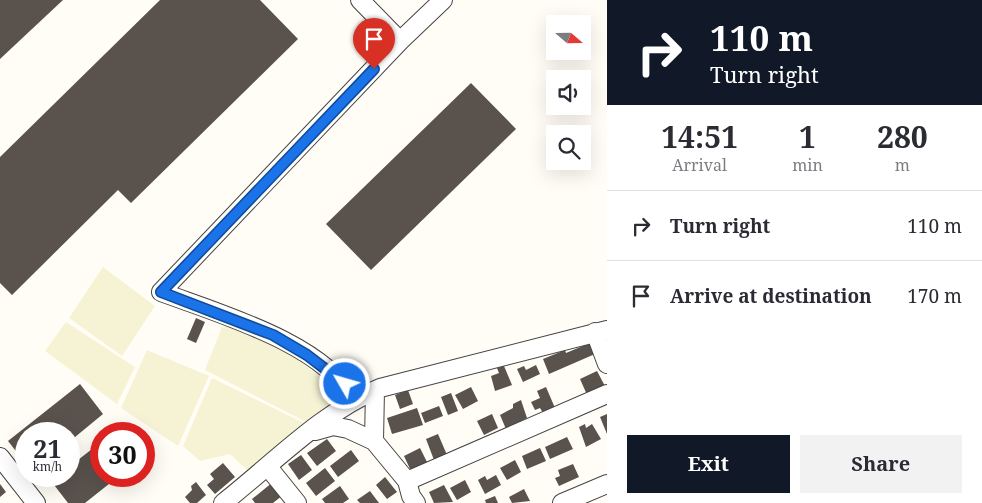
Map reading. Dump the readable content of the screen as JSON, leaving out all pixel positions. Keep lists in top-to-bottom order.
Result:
{
  "north": "right",
  "page": {
    "turn": ["110 m", "Turn right"],
    "eta": [
      "14:51",
      "Arrival",
      "1",
      "min",
      "280",
      "m"
    ],
    "list": [
      {
        "name": "Turn right",
        "value": "110 m"
      },
      {
        "name": "Arrive at destination",
        "value": "170 m"
      }
    ],
    "speed": "21 km/h",
    "limit": "30",
    "buttons": ["Exit", "Share"]
  }
}
